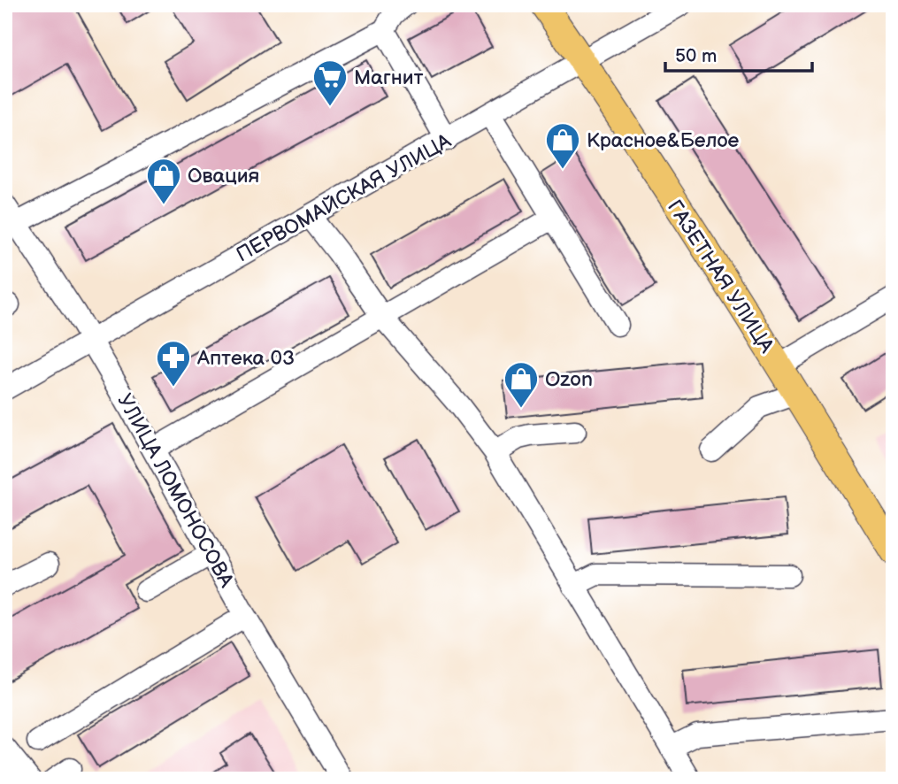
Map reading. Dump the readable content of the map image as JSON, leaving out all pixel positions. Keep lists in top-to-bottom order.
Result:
{
  "streets": {
    "main road": ["ГАЗЕТНАЯ УЛИЦА"],
    "street": ["ПЕРВОМАЙСКАЯ УЛИЦА", "УЛИЦА ЛОМОНОСОВА"]
  },
  "crossings": [
    ["ПЕРВОМАЙСКАЯ УЛИЦА", "ГАЗЕТНАЯ УЛИЦА"],
    ["ПЕРВОМАЙСКАЯ УЛИЦА", "УЛИЦА ЛОМОНОСОВА"]
  ],
  "places": {
    "supermarket": ["Магнит"],
    "shop": ["Красное&Белое", "Овация", "Ozon"],
    "pharmacy": ["Аптека 03"]
  },
  "scale_bar": "50 m"
}
